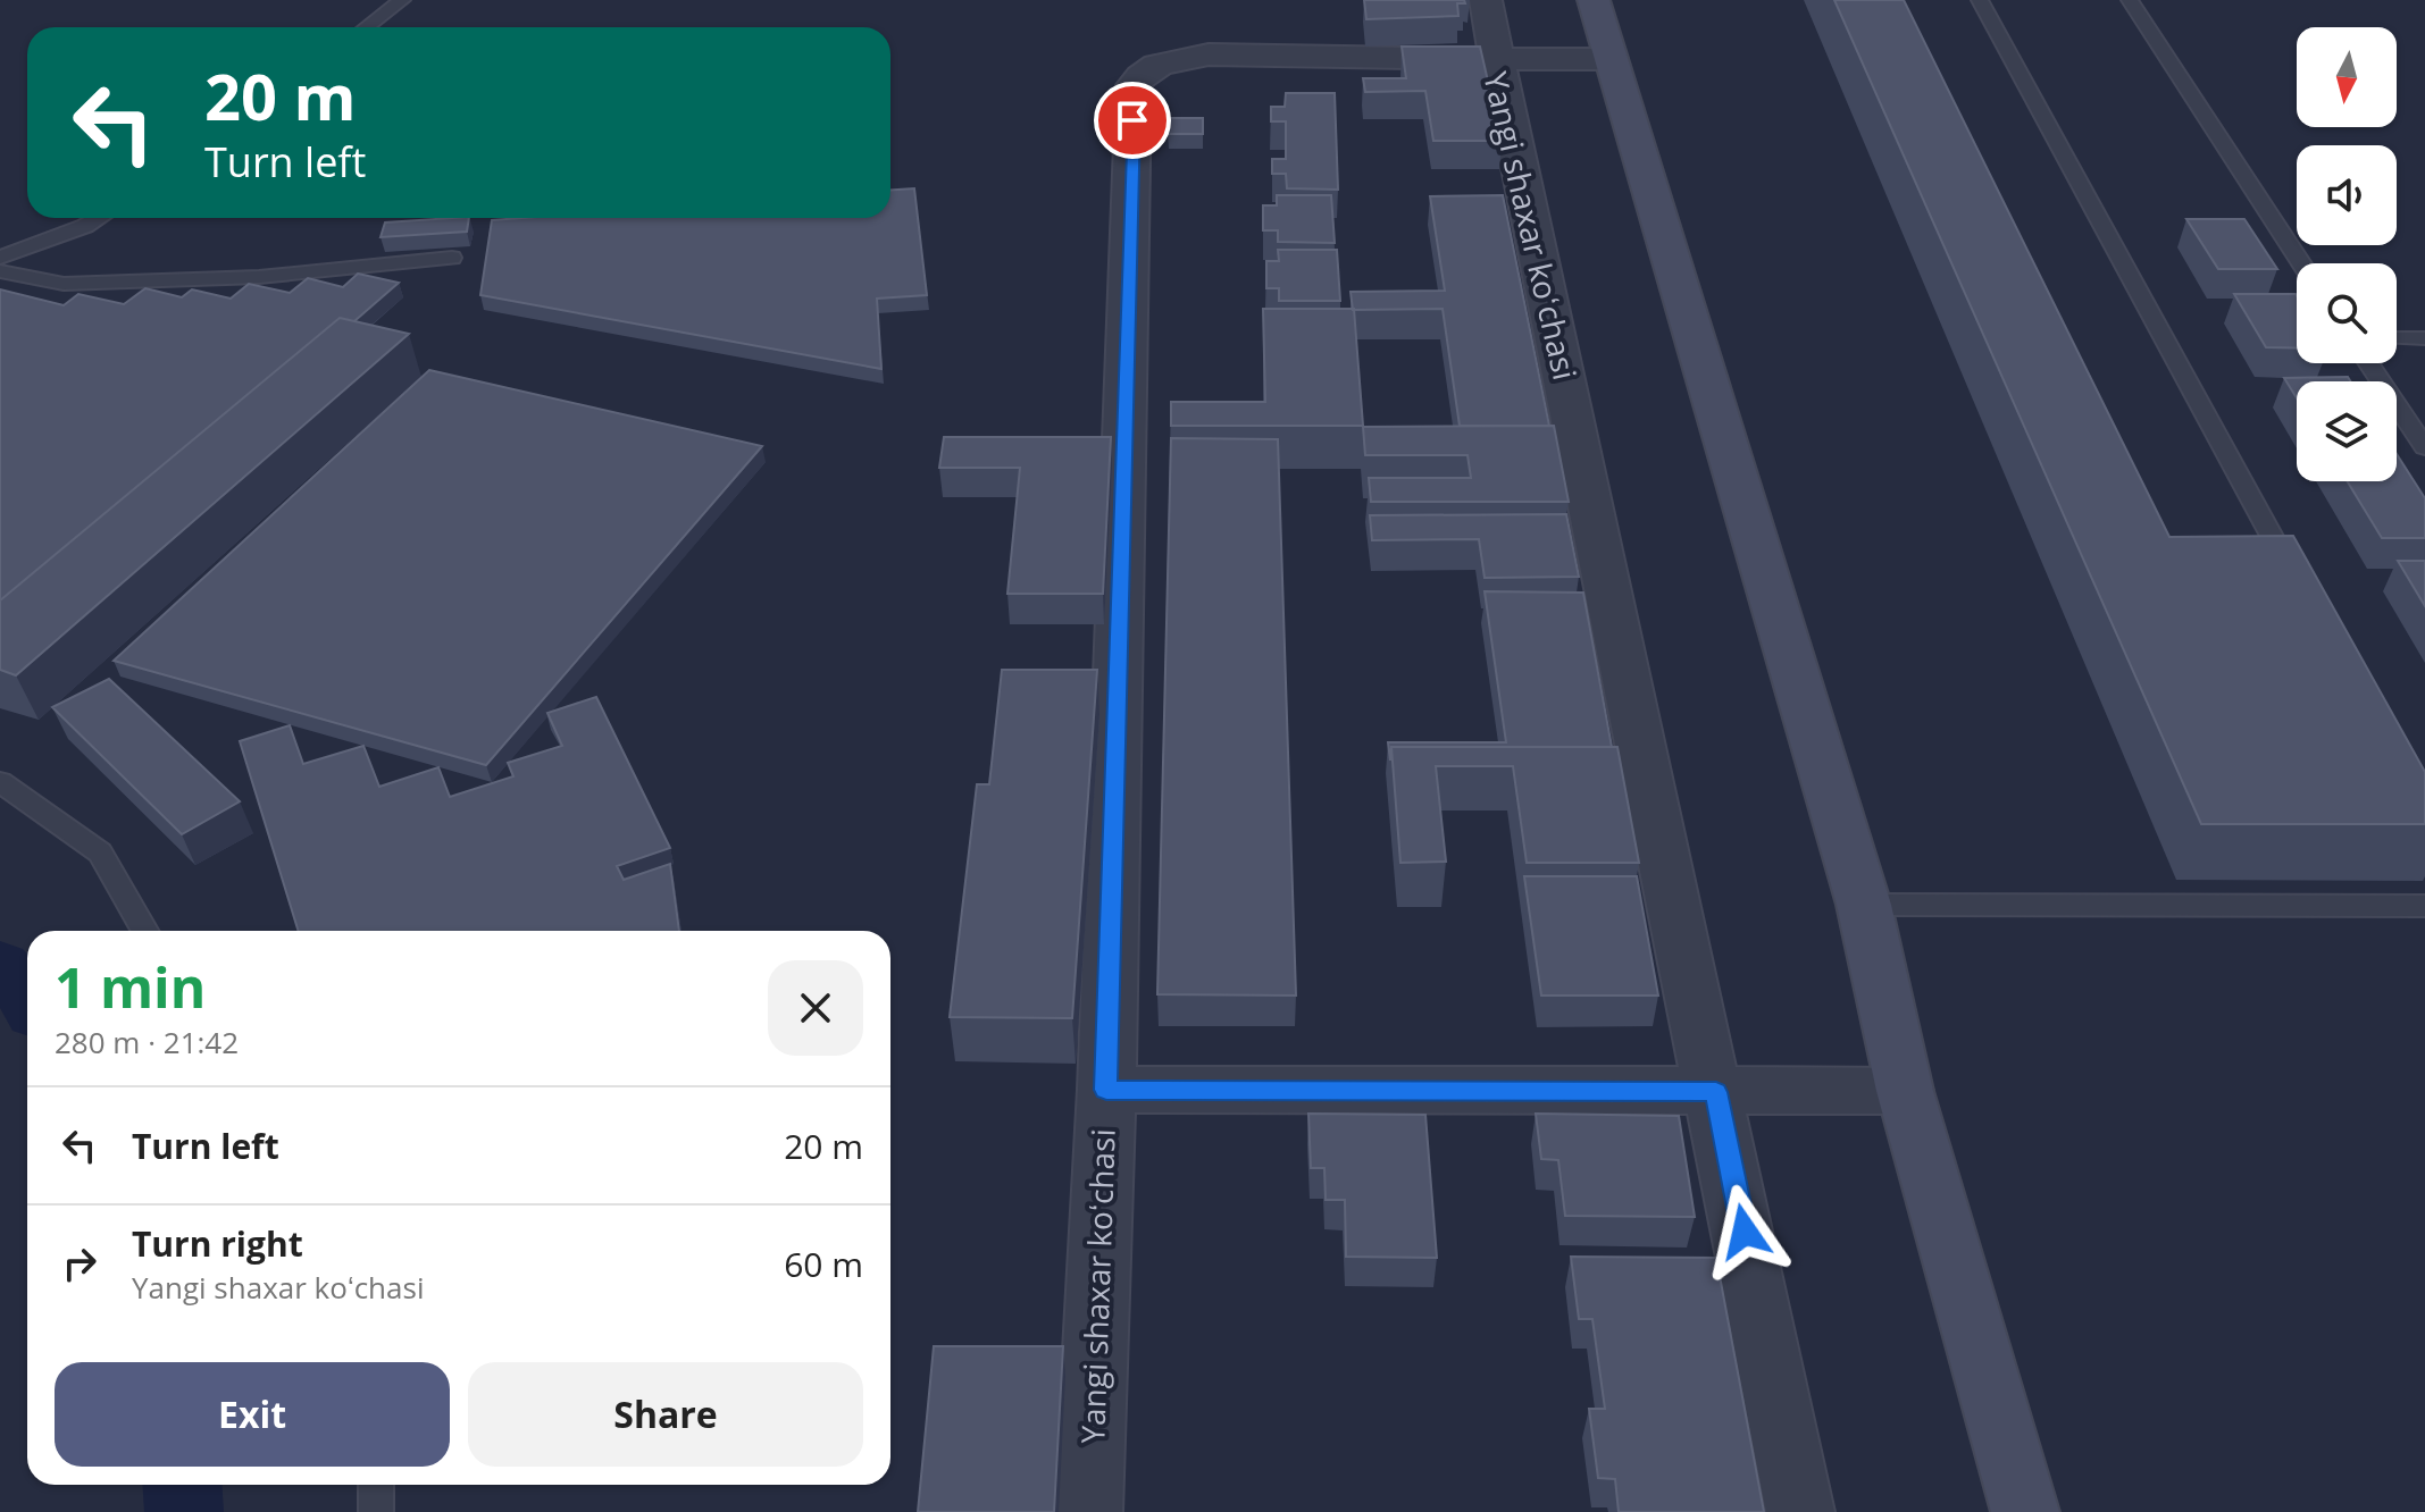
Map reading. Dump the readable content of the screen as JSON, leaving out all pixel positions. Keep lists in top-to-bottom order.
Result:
{
  "streets": {
    "street": ["Yangi shaxar koʻchasi"]
  },
  "north": "bottom",
  "page": {
    "turn": ["20 m", "Turn left"],
    "heading": ["1 min", "280 m · 21:42"],
    "list": [
      {
        "name": "Turn left",
        "value": "20 m"
      },
      {
        "name": "Turn right",
        "note": "Yangi shaxar koʻchasi",
        "value": "60 m"
      }
    ],
    "buttons": ["Exit", "Share"]
  }
}
